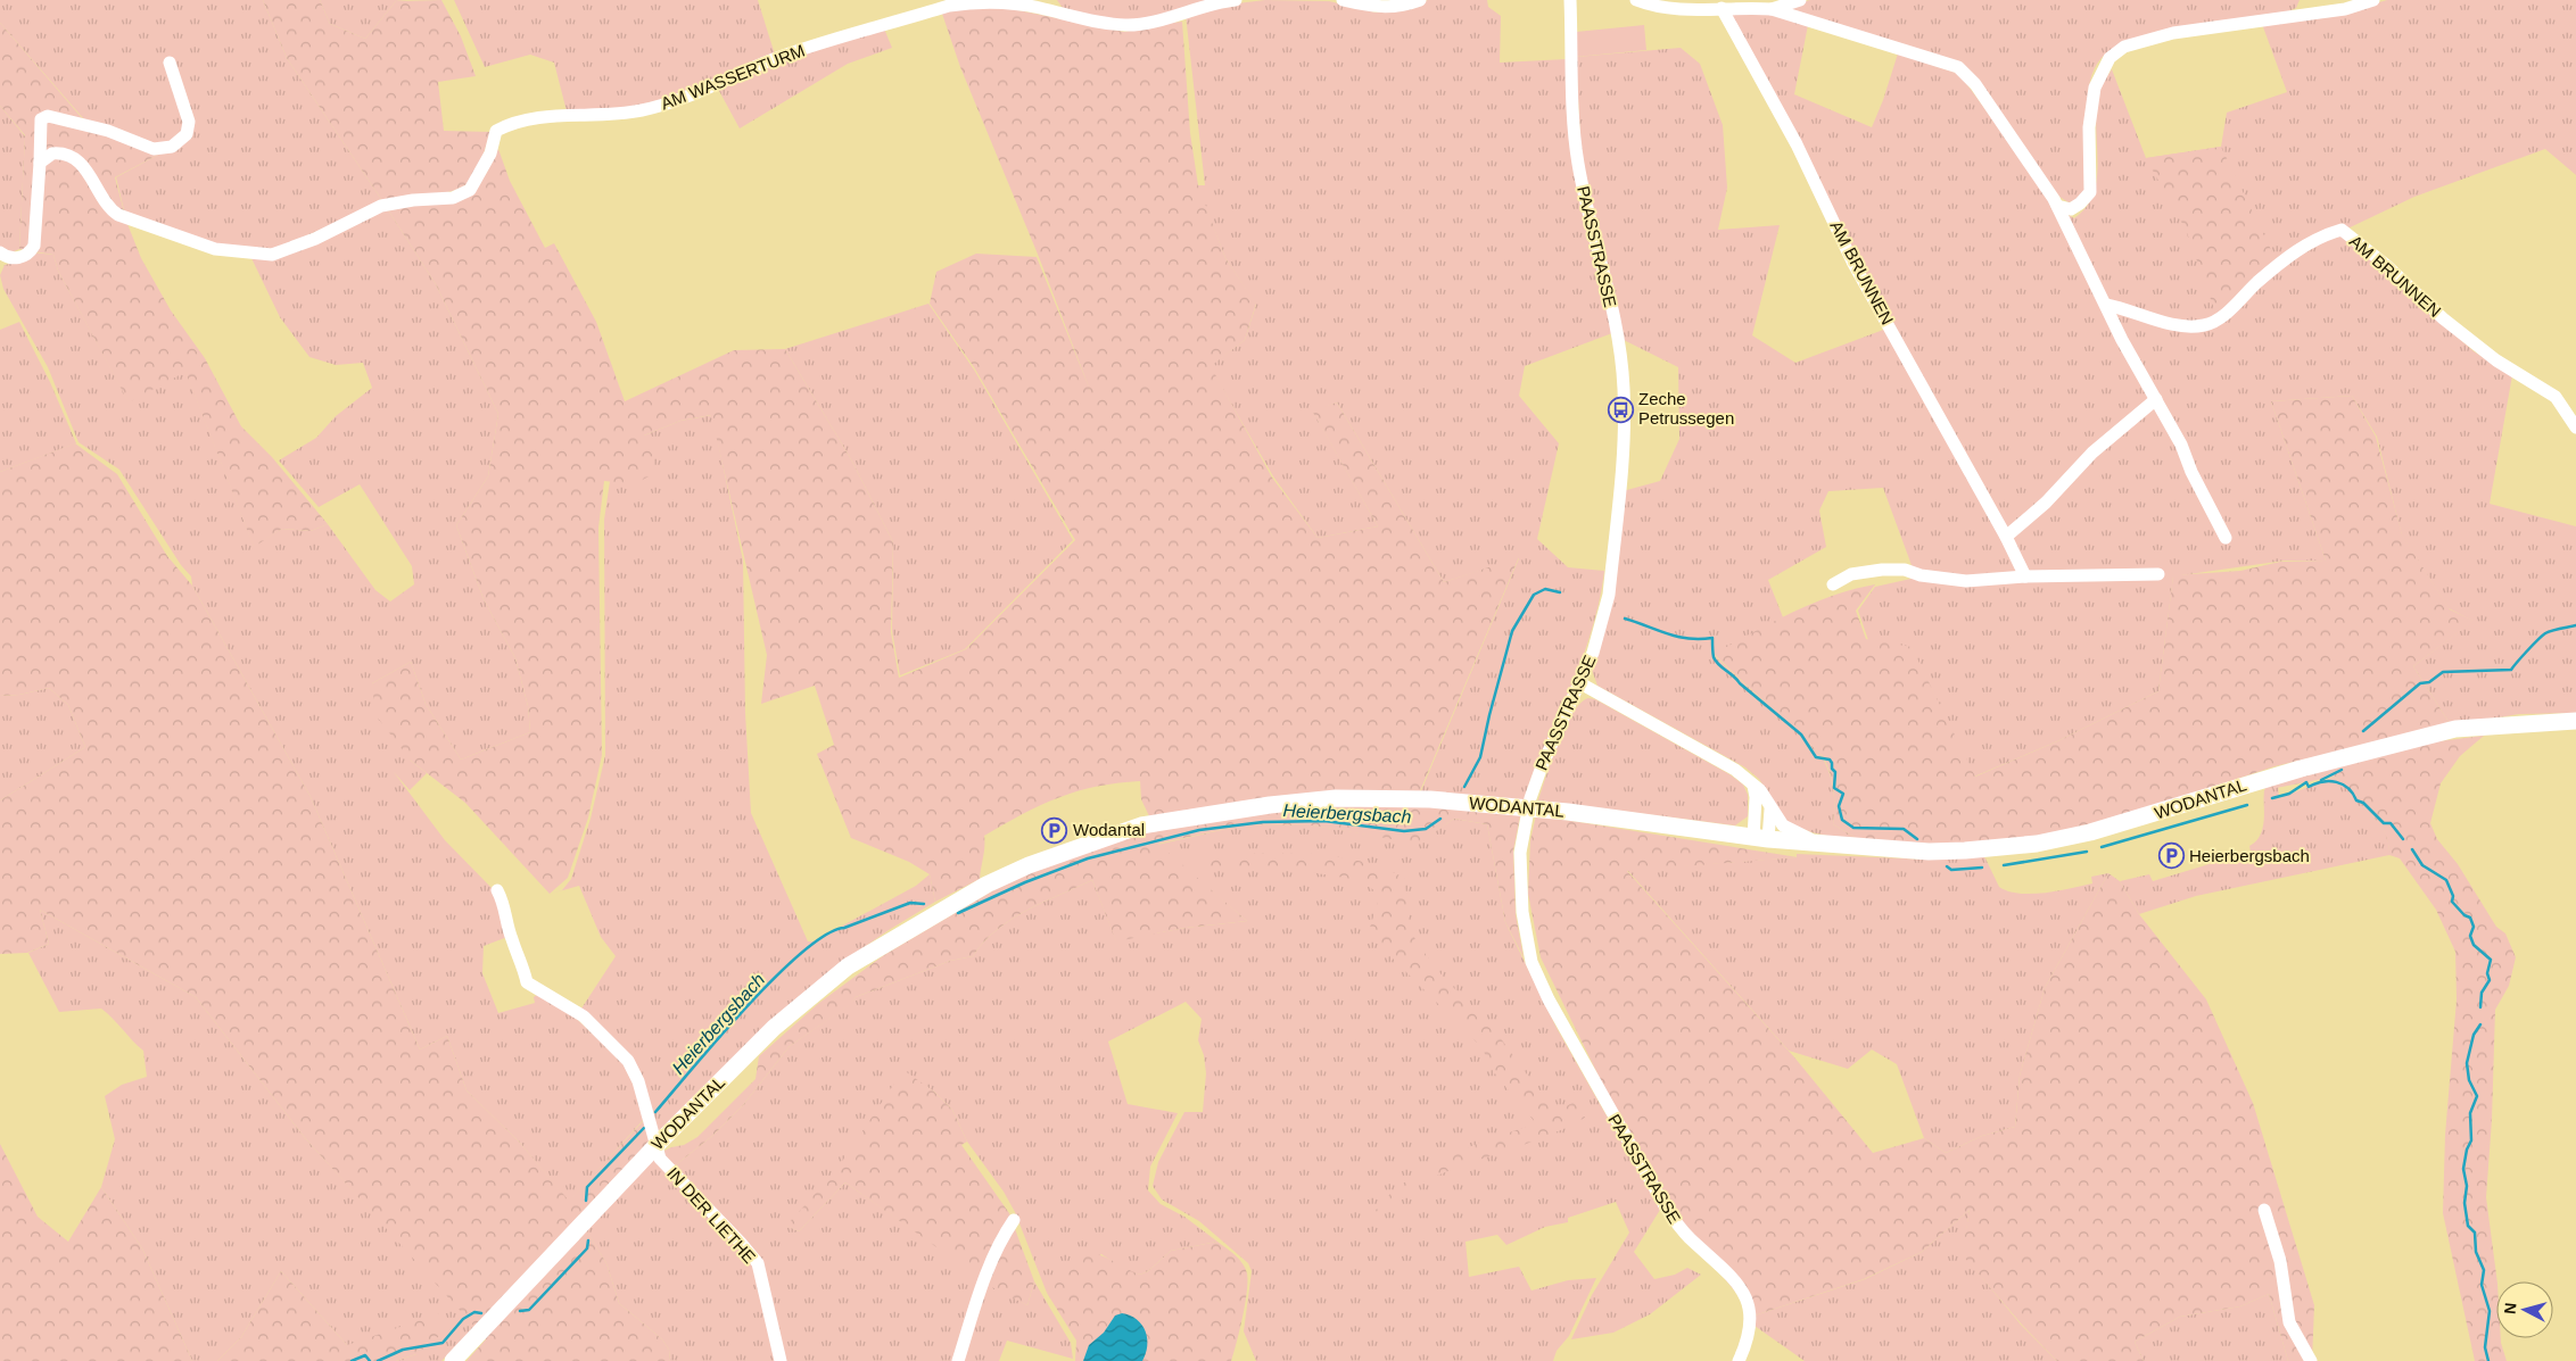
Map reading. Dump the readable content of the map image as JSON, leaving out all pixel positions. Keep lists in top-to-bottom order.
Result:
{
  "streets": {
    "main road": ["WODANTAL"],
    "street": [
      "AM WASSERTURM",
      "PAASSTRASSE",
      "AM BRUNNEN",
      "IN DER LIETHE"
    ]
  },
  "crossings": [
    ["PAASSTRASSE", "WODANTAL"],
    ["WODANTAL", "IN DER LIETHE"]
  ],
  "water": ["Heierbergsbach"],
  "places": {
    "bus stop": ["Zeche Petrussegen"],
    "parking": ["Wodantal", "Heierbergsbach"]
  },
  "north": "left"
}
